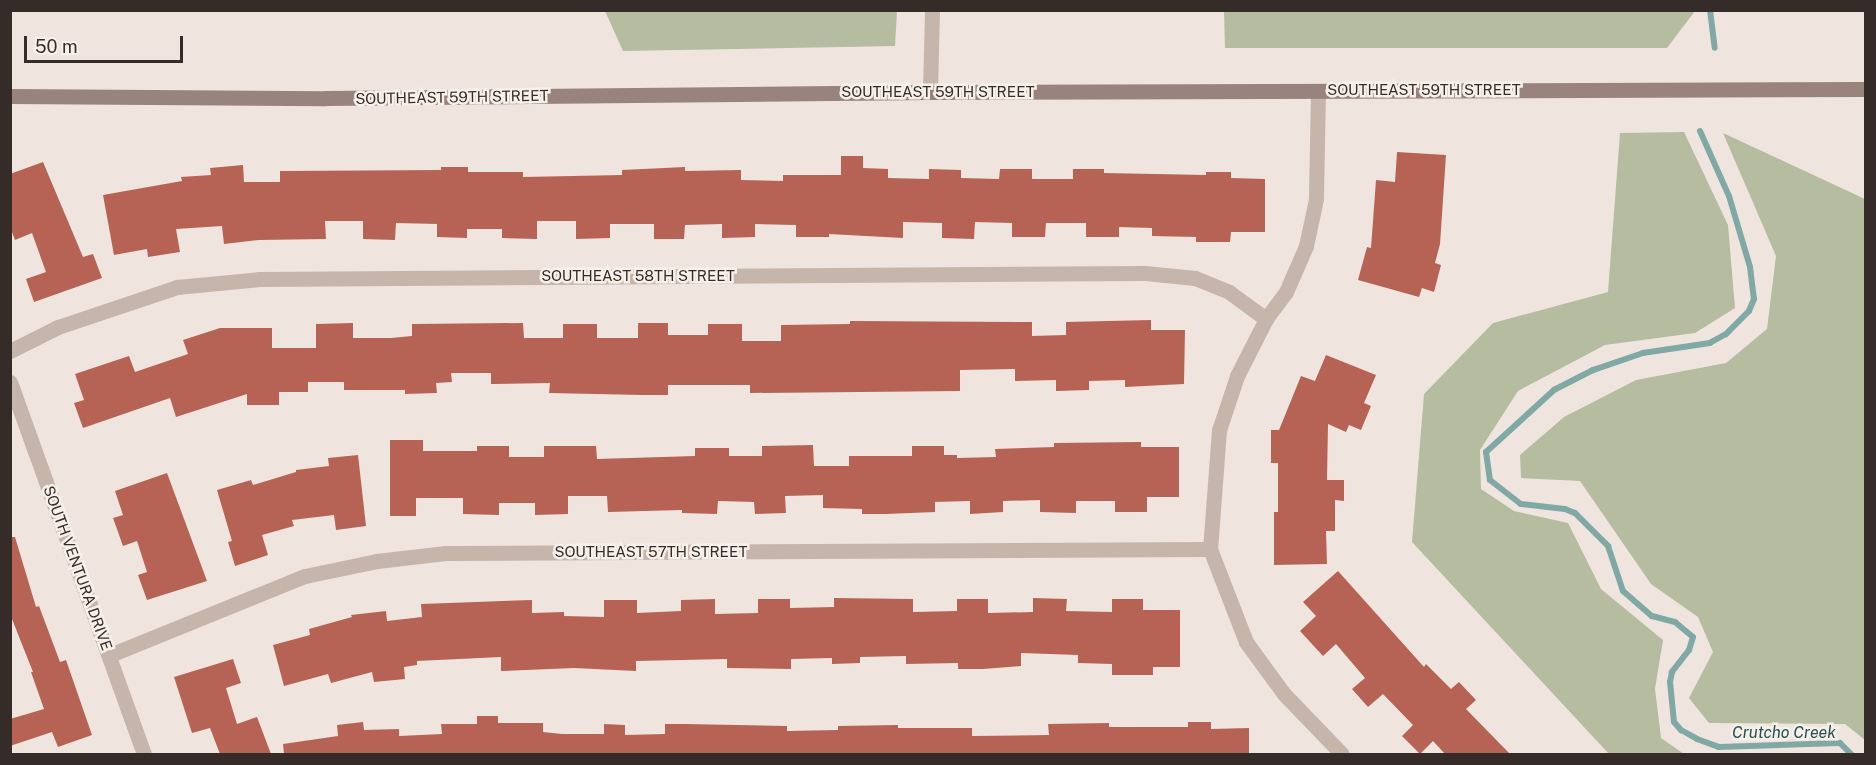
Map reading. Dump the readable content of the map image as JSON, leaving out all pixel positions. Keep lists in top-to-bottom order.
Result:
{
  "streets": {
    "main road": ["SOUTHEAST 59TH STREET"],
    "street": ["SOUTHEAST 58TH STREET", "SOUTHEAST 57TH STREET", "SOUTH VENTURA DRIVE"]
  },
  "crossings": [
    ["SOUTHEAST 57TH STREET", "SOUTH VENTURA DRIVE"]
  ],
  "water": ["Crutcho Creek"],
  "scale_bar": "50 m"
}
